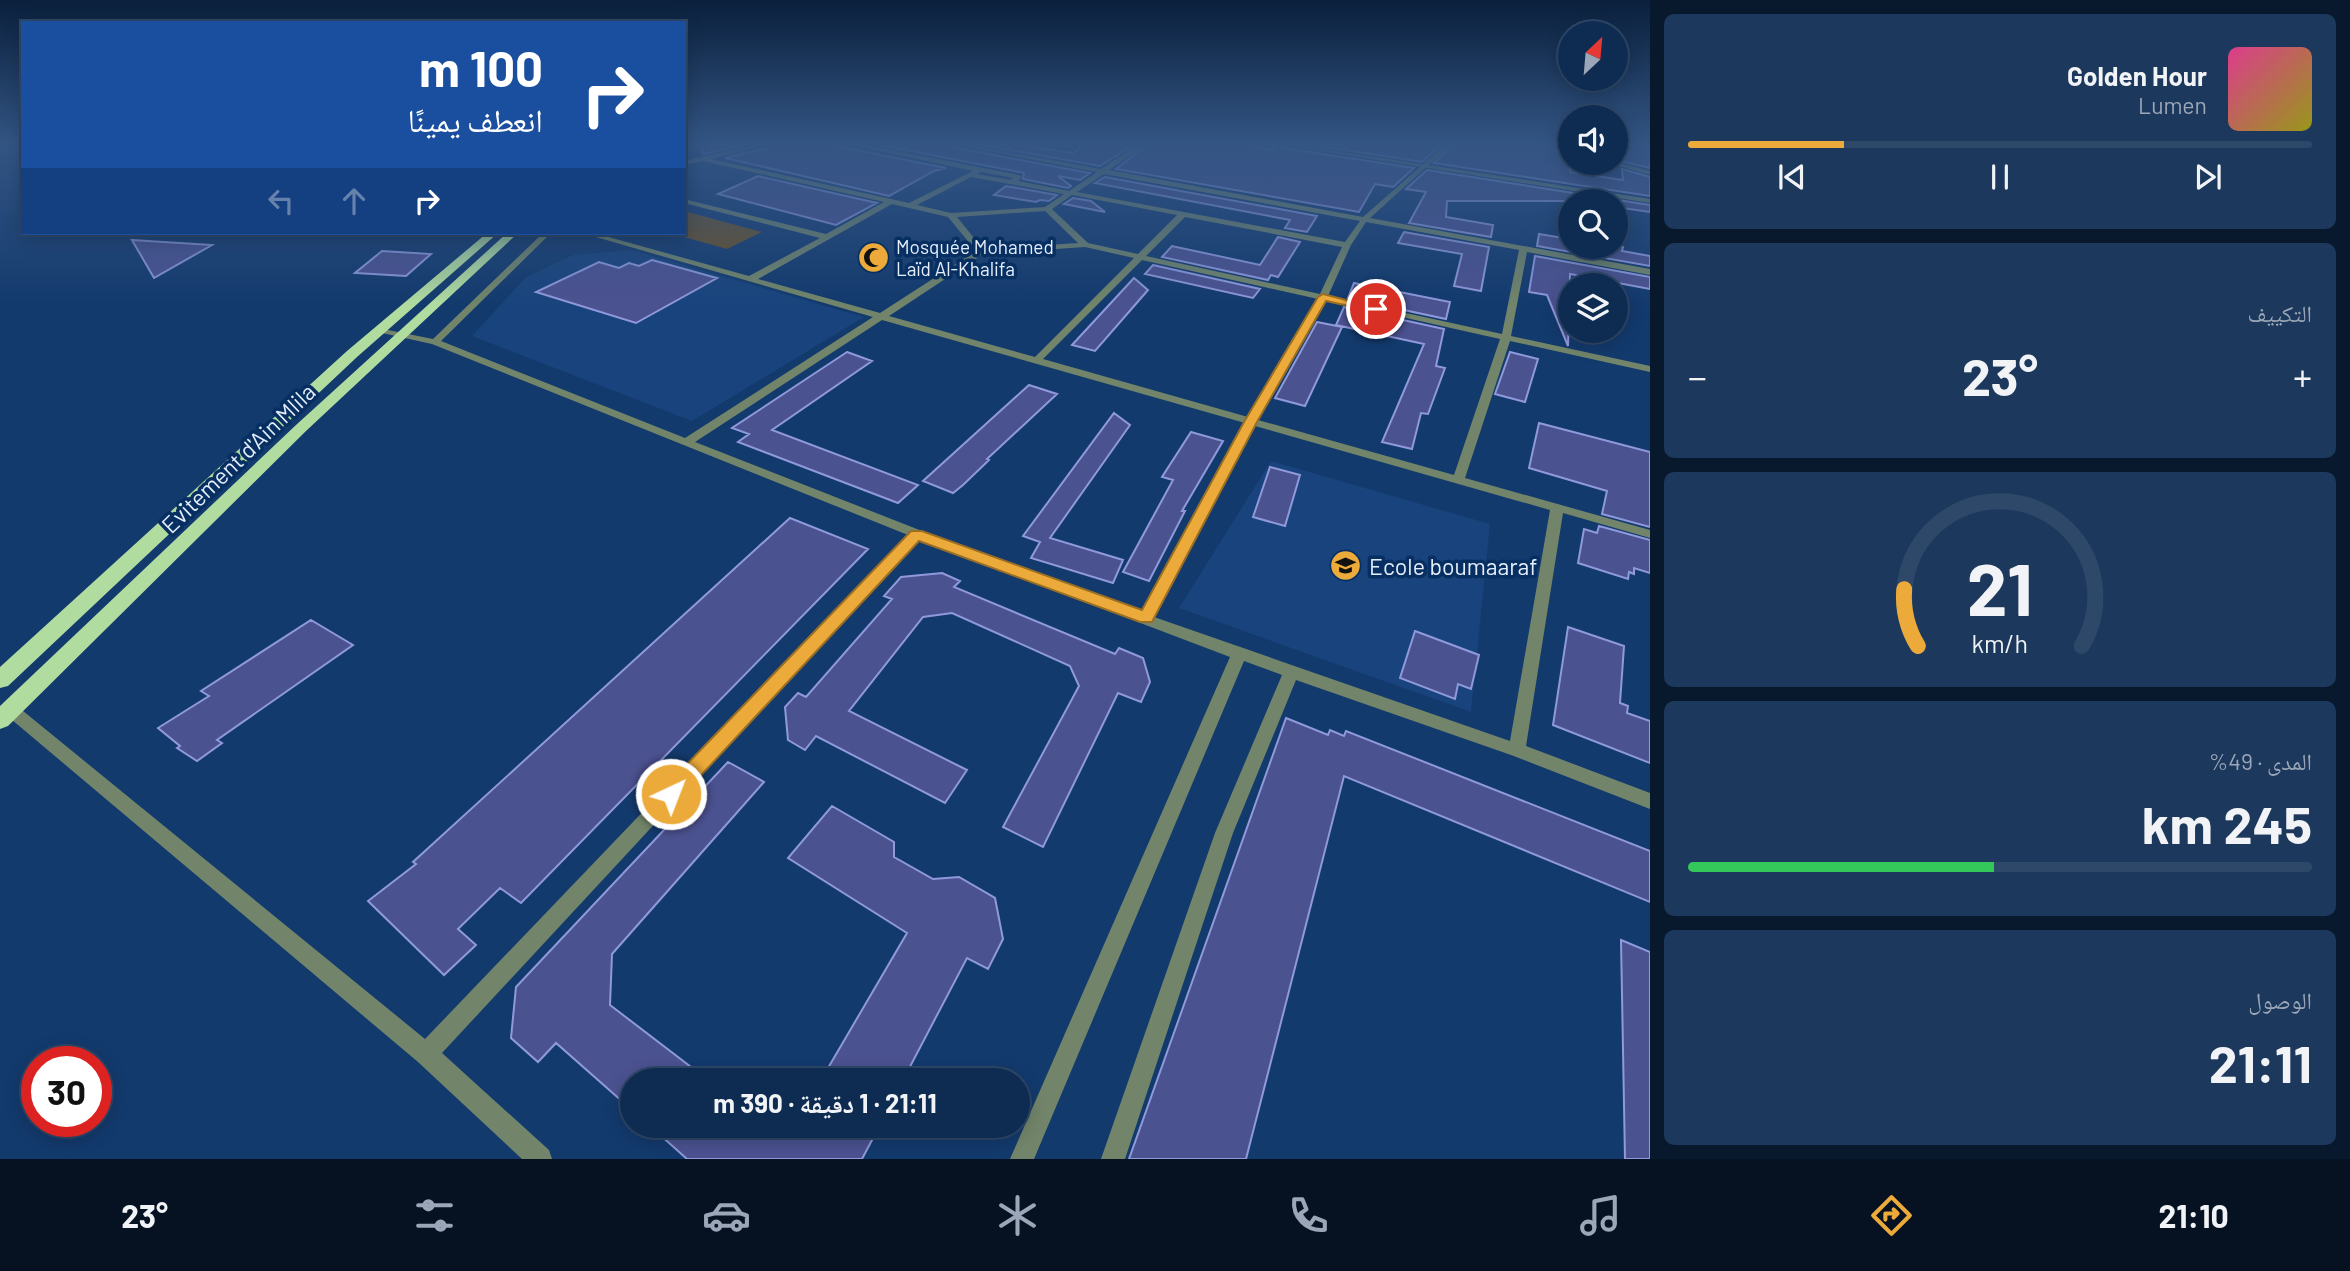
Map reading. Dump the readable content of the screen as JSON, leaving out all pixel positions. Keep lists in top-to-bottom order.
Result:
{
  "streets": {
    "highway": ["Evitement d'Ain Mlila"]
  },
  "places": {
    "mosque": ["Mosquée Mohamed Laïd Al-Khalifa"],
    "school or university": ["Ecole boumaaraf"]
  },
  "north": "top right",
  "page": {
    "turn": ["100 m", "انعطف يمينًا"],
    "song": ["Golden Hour", "Lumen"],
    "tile": [
      "التكييف",
      ["المدى · 49%", "245 km"],
      ["الوصول", "21:11"]
    ],
    "heat": ["−", "23°", "+"],
    "limit": "30",
    "trip": "21:11 · 1 دقيقة · 390 m",
    "tabs": ["21:10", "23°"],
    "gauge": ["21", "km/h"]
  }
}
